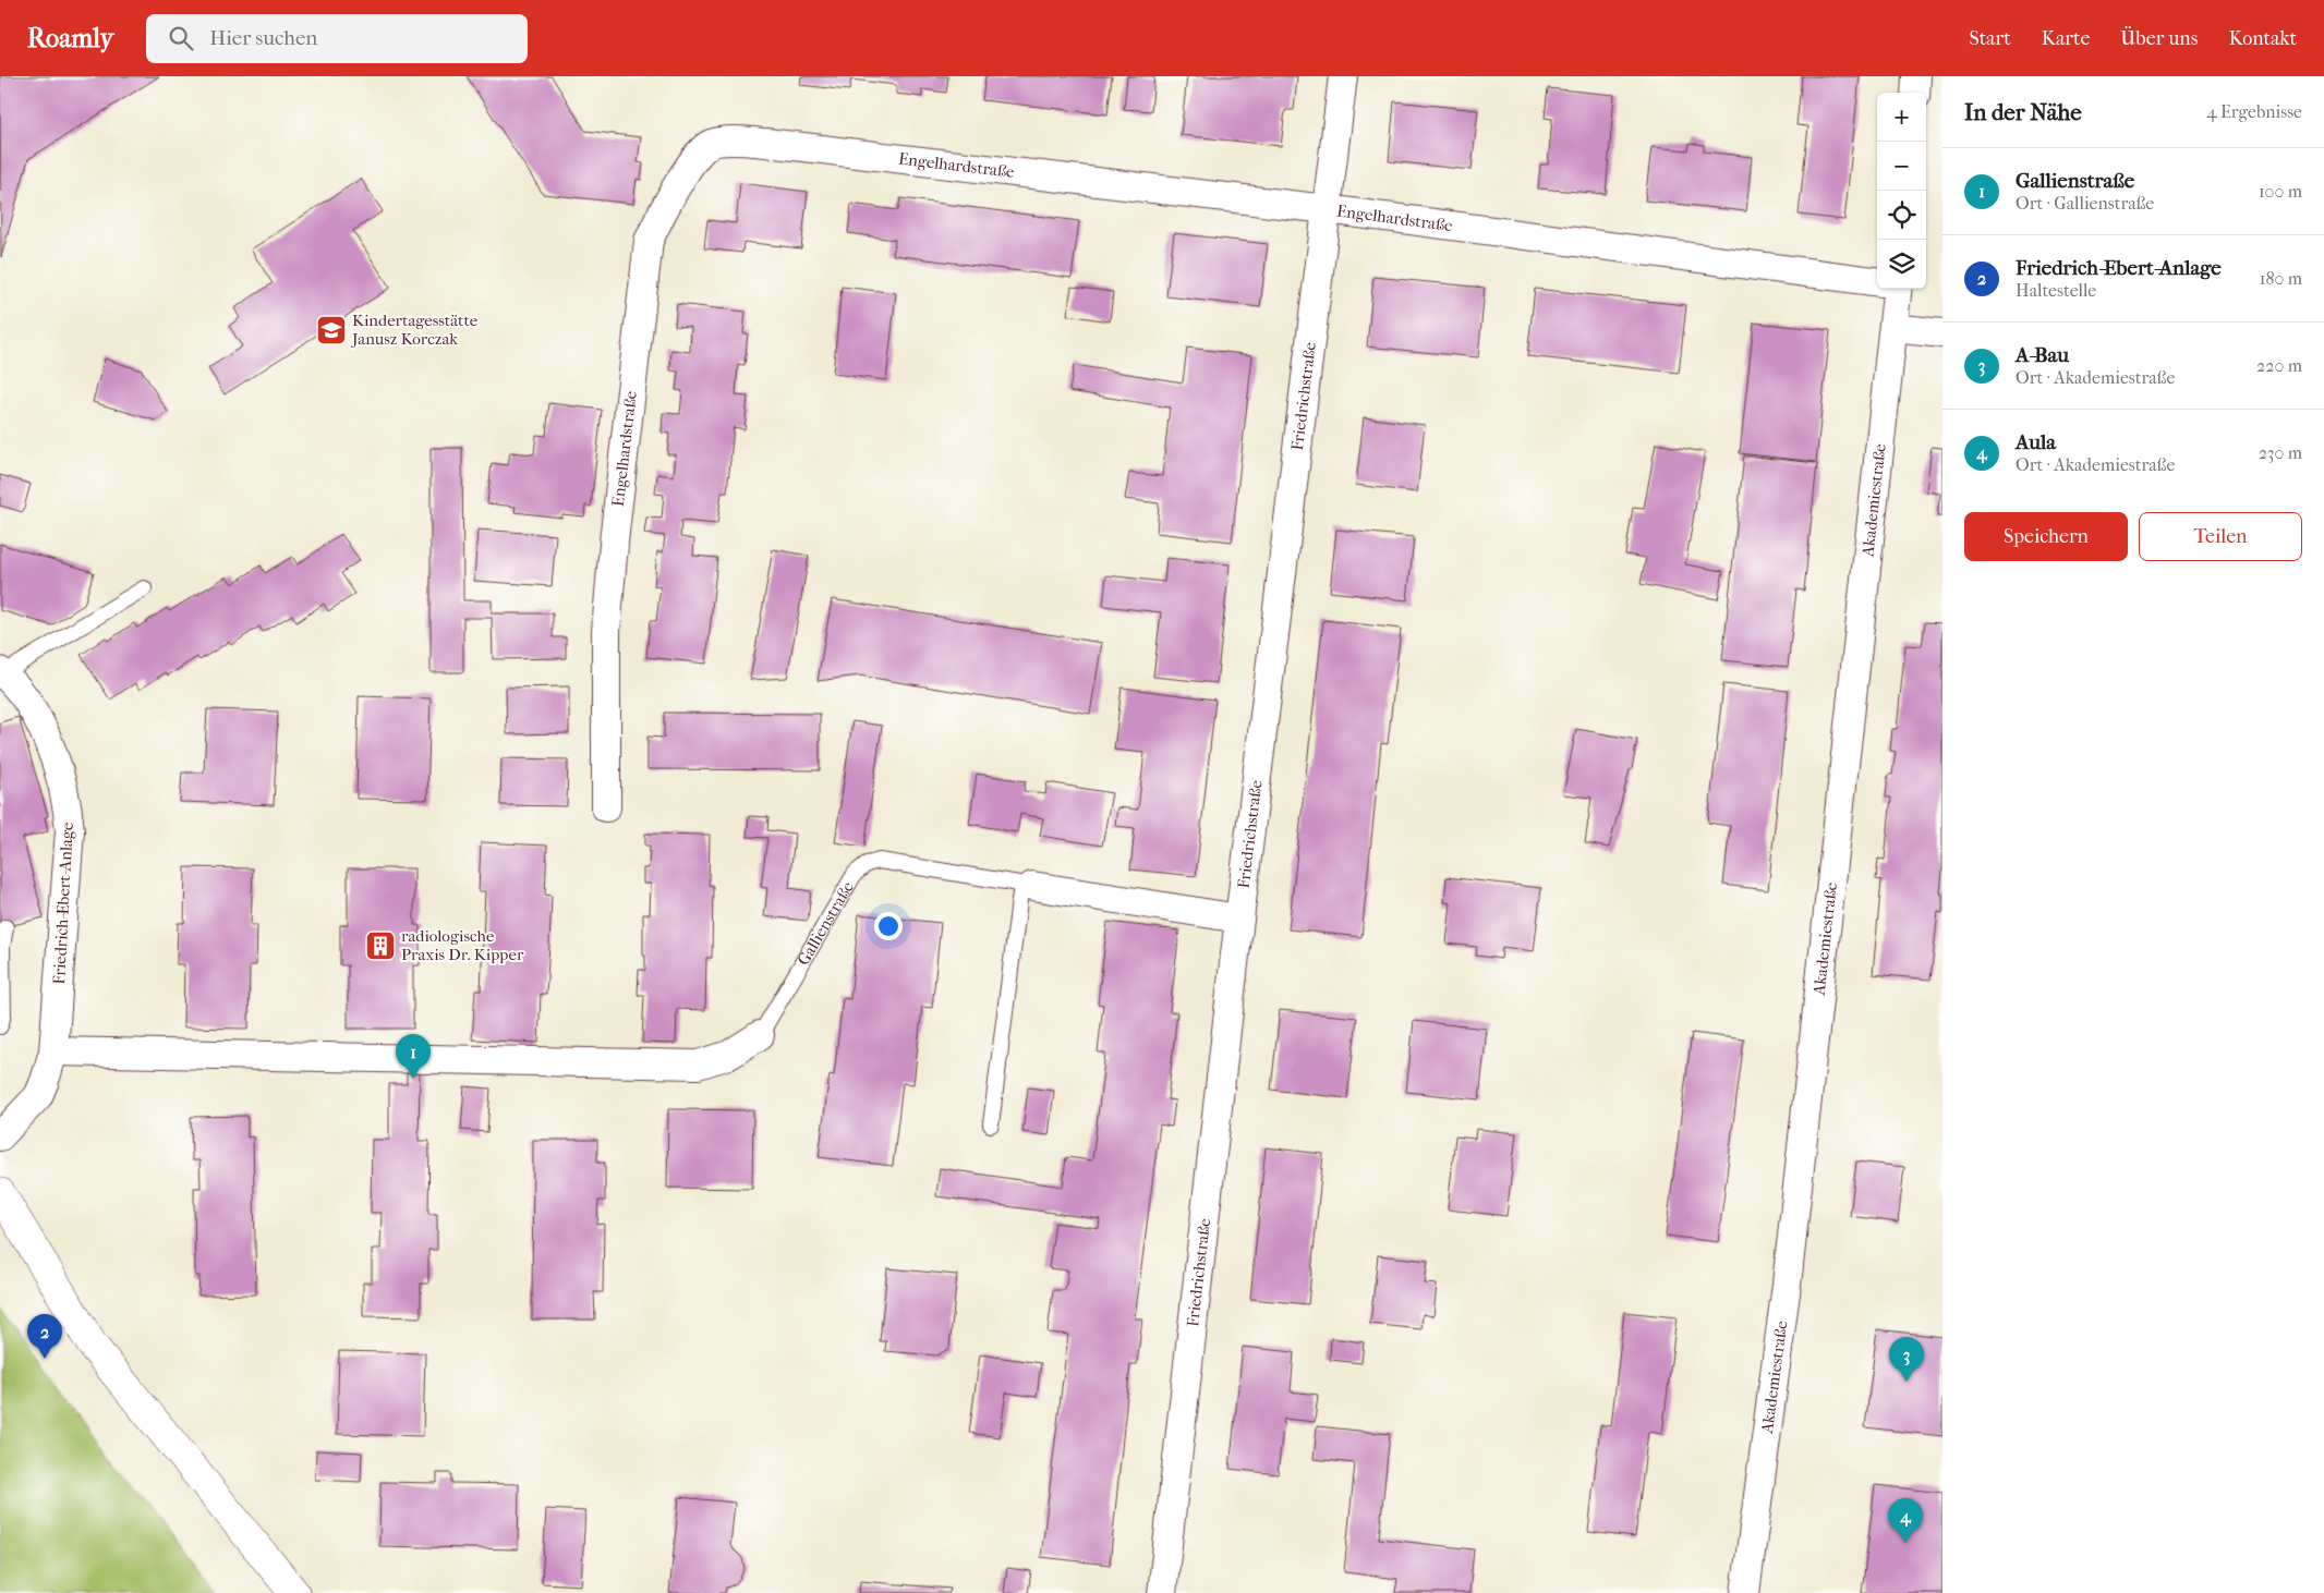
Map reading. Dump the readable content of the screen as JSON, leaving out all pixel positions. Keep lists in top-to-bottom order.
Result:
{
  "streets": {
    "street": [
      "Engelhardstraße",
      "Friedrichstraße",
      "Akademiestraße",
      "Friedrich-Ebert-Anlage",
      "Gallienstraße"
    ]
  },
  "crossings": [
    ["Engelhardstraße", "Friedrichstraße"],
    ["Friedrichstraße", "Gallienstraße"],
    ["Friedrich-Ebert-Anlage", "Gallienstraße"]
  ],
  "places": {
    "school or university": ["Kindertagesstätte Janusz Korczak"],
    "building": ["radiologische Praxis Dr. Kipper"]
  },
  "page": {
    "header": "Roamly",
    "search": "Hier suchen",
    "nav": [
      "Start",
      "Karte",
      "Über uns",
      "Kontakt"
    ],
    "heading": ["In der Nähe", "4 Ergebnisse"],
    "map_buttons": ["+", "−"],
    "list": [
      {
        "mark": "1",
        "name": "Gallienstraße",
        "note": "Ort · Gallienstraße",
        "value": "100 m"
      },
      {
        "mark": "2",
        "name": "Friedrich-Ebert-Anlage",
        "note": "Haltestelle",
        "value": "180 m"
      },
      {
        "mark": "3",
        "name": "A-Bau",
        "note": "Ort · Akademiestraße",
        "value": "220 m"
      },
      {
        "mark": "4",
        "name": "Aula",
        "note": "Ort · Akademiestraße",
        "value": "230 m"
      }
    ],
    "buttons": ["Speichern", "Teilen"],
    "pins": [
      "1",
      "2",
      "3",
      "4"
    ]
  }
}
